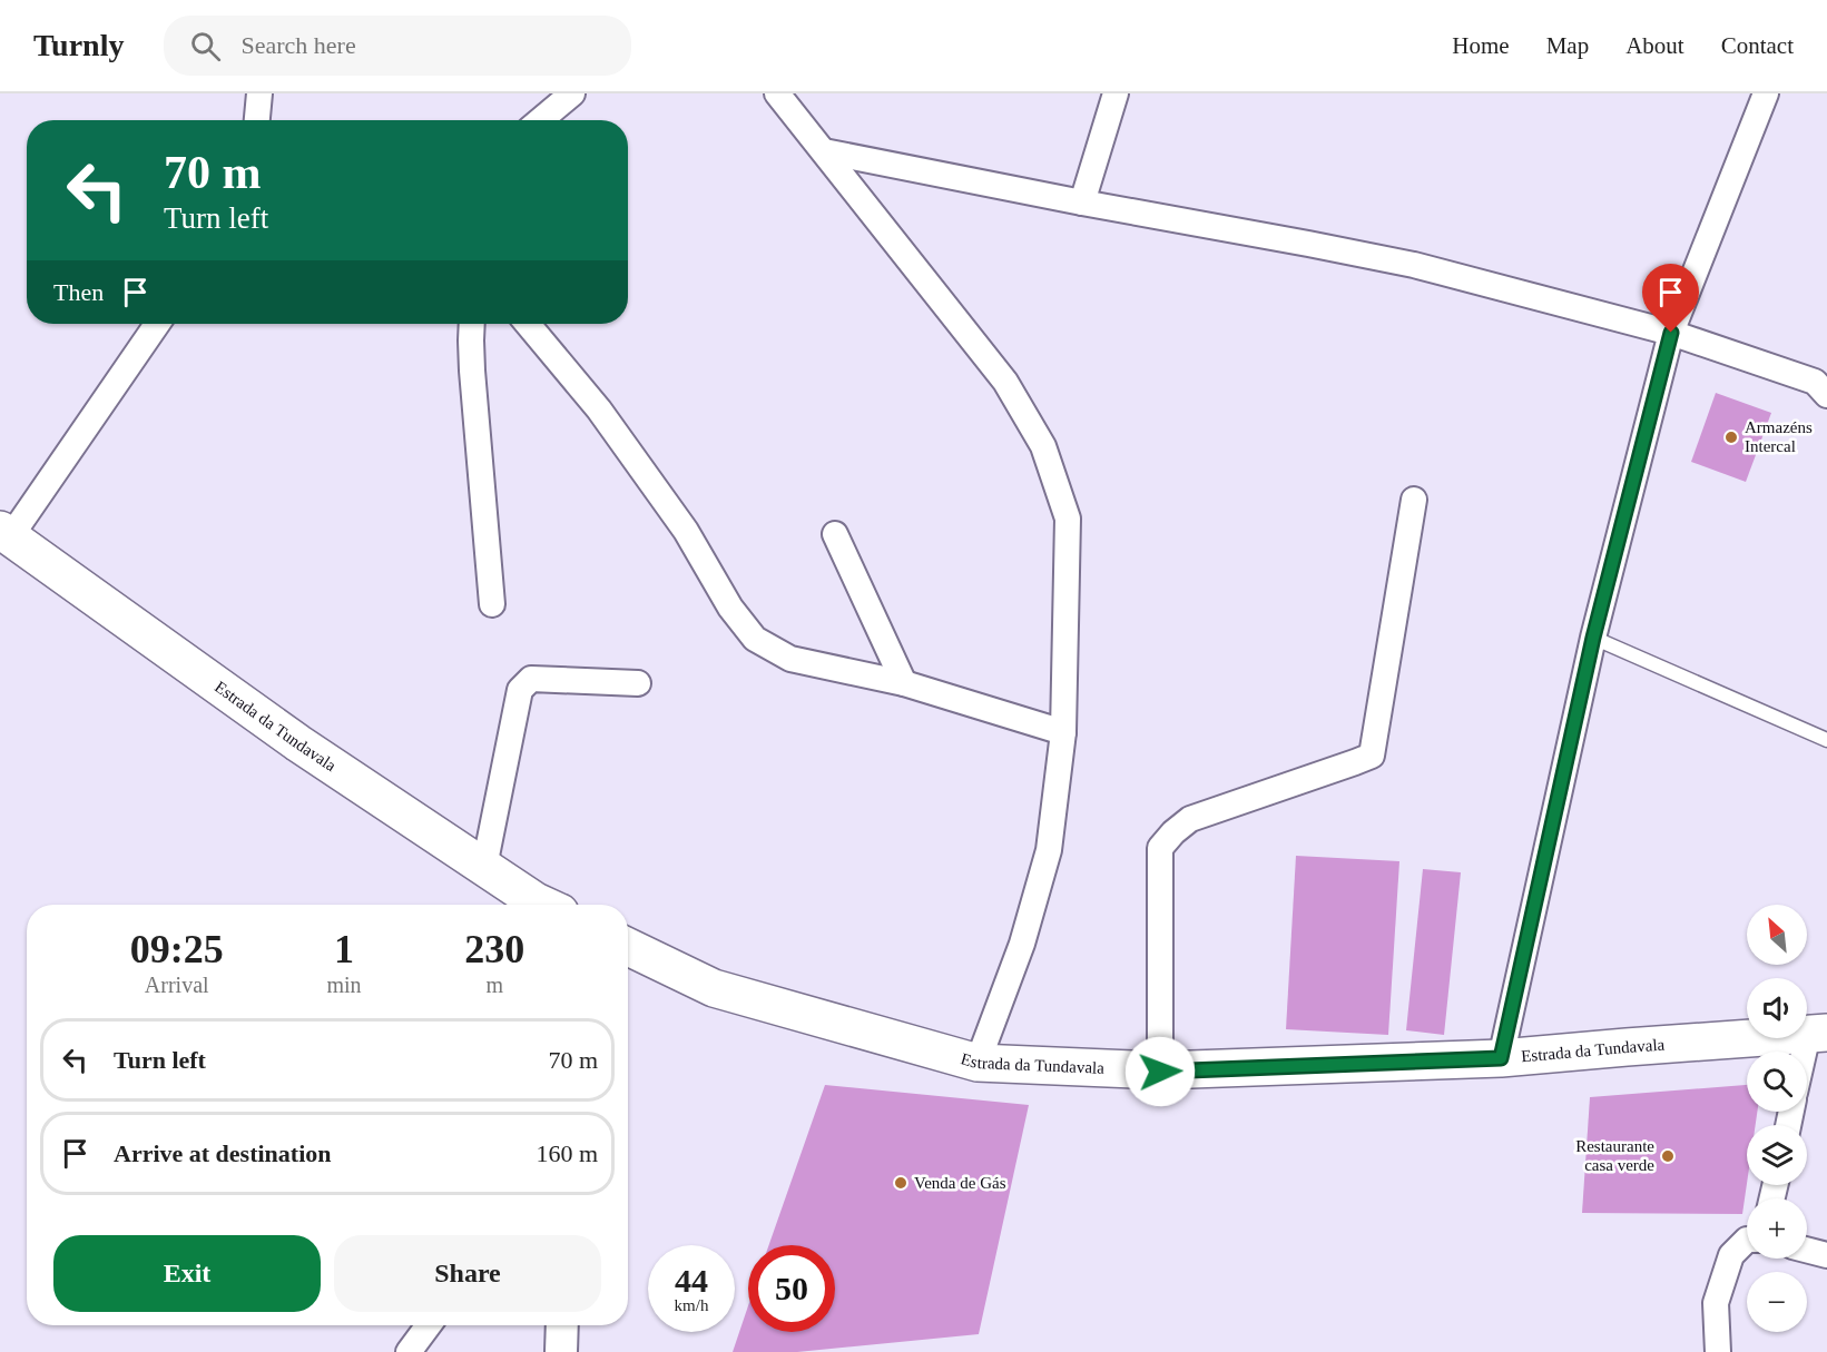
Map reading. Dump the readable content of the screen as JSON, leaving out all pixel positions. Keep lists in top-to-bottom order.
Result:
{
  "streets": {
    "main road": ["Estrada da Tundavala"]
  },
  "places": ["Armazéns Intercal", "Restaurante casa verde", "Venda de Gás"],
  "north": "top left",
  "page": {
    "header": "Turnly",
    "search": "Search here",
    "nav": [
      "Home",
      "Map",
      "About",
      "Contact"
    ],
    "turn": ["70 m", "Turn left"],
    "then": "Then",
    "map_buttons": ["+", "−"],
    "eta": [
      "09:25",
      "Arrival",
      "1",
      "min",
      "230",
      "m"
    ],
    "list": [
      {
        "name": "Turn left",
        "value": "70 m"
      },
      {
        "name": "Arrive at destination",
        "value": "160 m"
      }
    ],
    "buttons": ["Exit", "Share"],
    "speed": "44 km/h",
    "limit": "50"
  }
}
